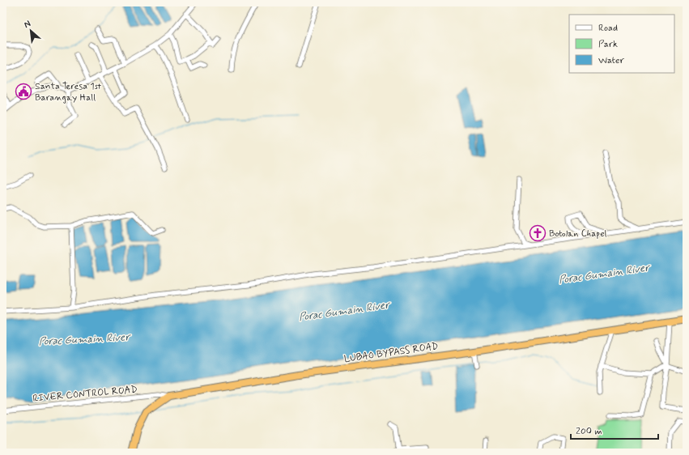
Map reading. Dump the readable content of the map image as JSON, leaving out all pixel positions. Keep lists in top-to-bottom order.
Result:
{
  "streets": {
    "highway": ["LUBAO BYPASS ROAD"],
    "street": ["RIVER CONTROL ROAD"]
  },
  "crossings": [
    ["LUBAO BYPASS ROAD", "RIVER CONTROL ROAD"]
  ],
  "water": ["Porac Gumain River"],
  "places": {
    "public building": ["Santa Teresa 1st Barangay Hall"],
    "church": ["Botolan Chapel"]
  },
  "legend": ["Road", "Park", "Water"],
  "scale_bar": "200 m",
  "north": "top left"
}
